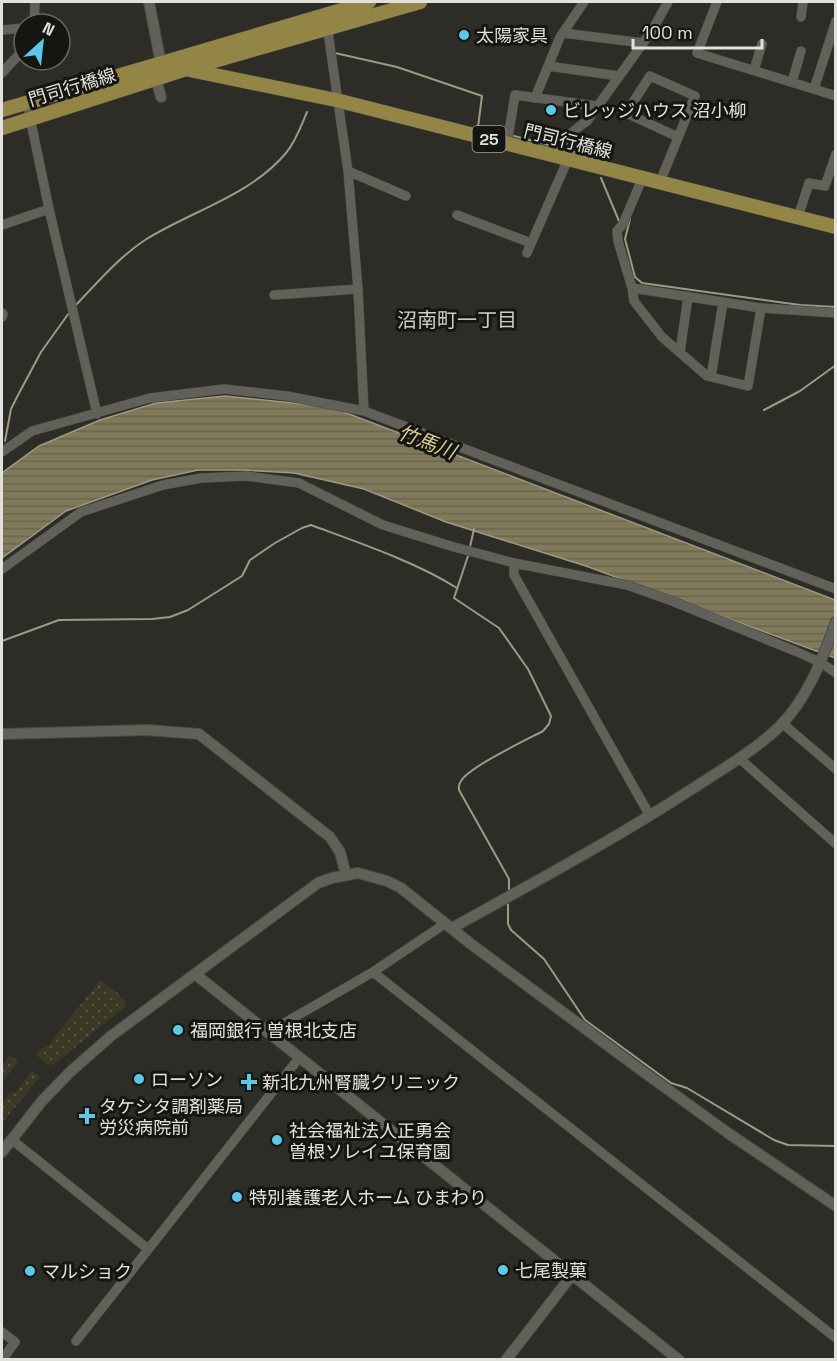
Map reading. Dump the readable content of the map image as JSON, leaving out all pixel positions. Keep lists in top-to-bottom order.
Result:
{
  "streets": {
    "main road": ["門司行橋線", "25"]
  },
  "districts": ["沼南町一丁目"],
  "water": ["竹馬川"],
  "places": {
    "other": [
      "太陽家具",
      "ビレッジハウス 沼小柳",
      "福岡銀行 曽根北支店",
      "ローソン",
      "社会福祉法人正勇会 曽根ソレイユ保育園",
      "特別養護老人ホーム ひまわり",
      "七尾製菓",
      "マルショク"
    ],
    "health": ["新北九州腎臓クリニック", "タケシタ調剤薬局 労災病院前"]
  },
  "scale_bar": "100 m",
  "north": "top right"
}
